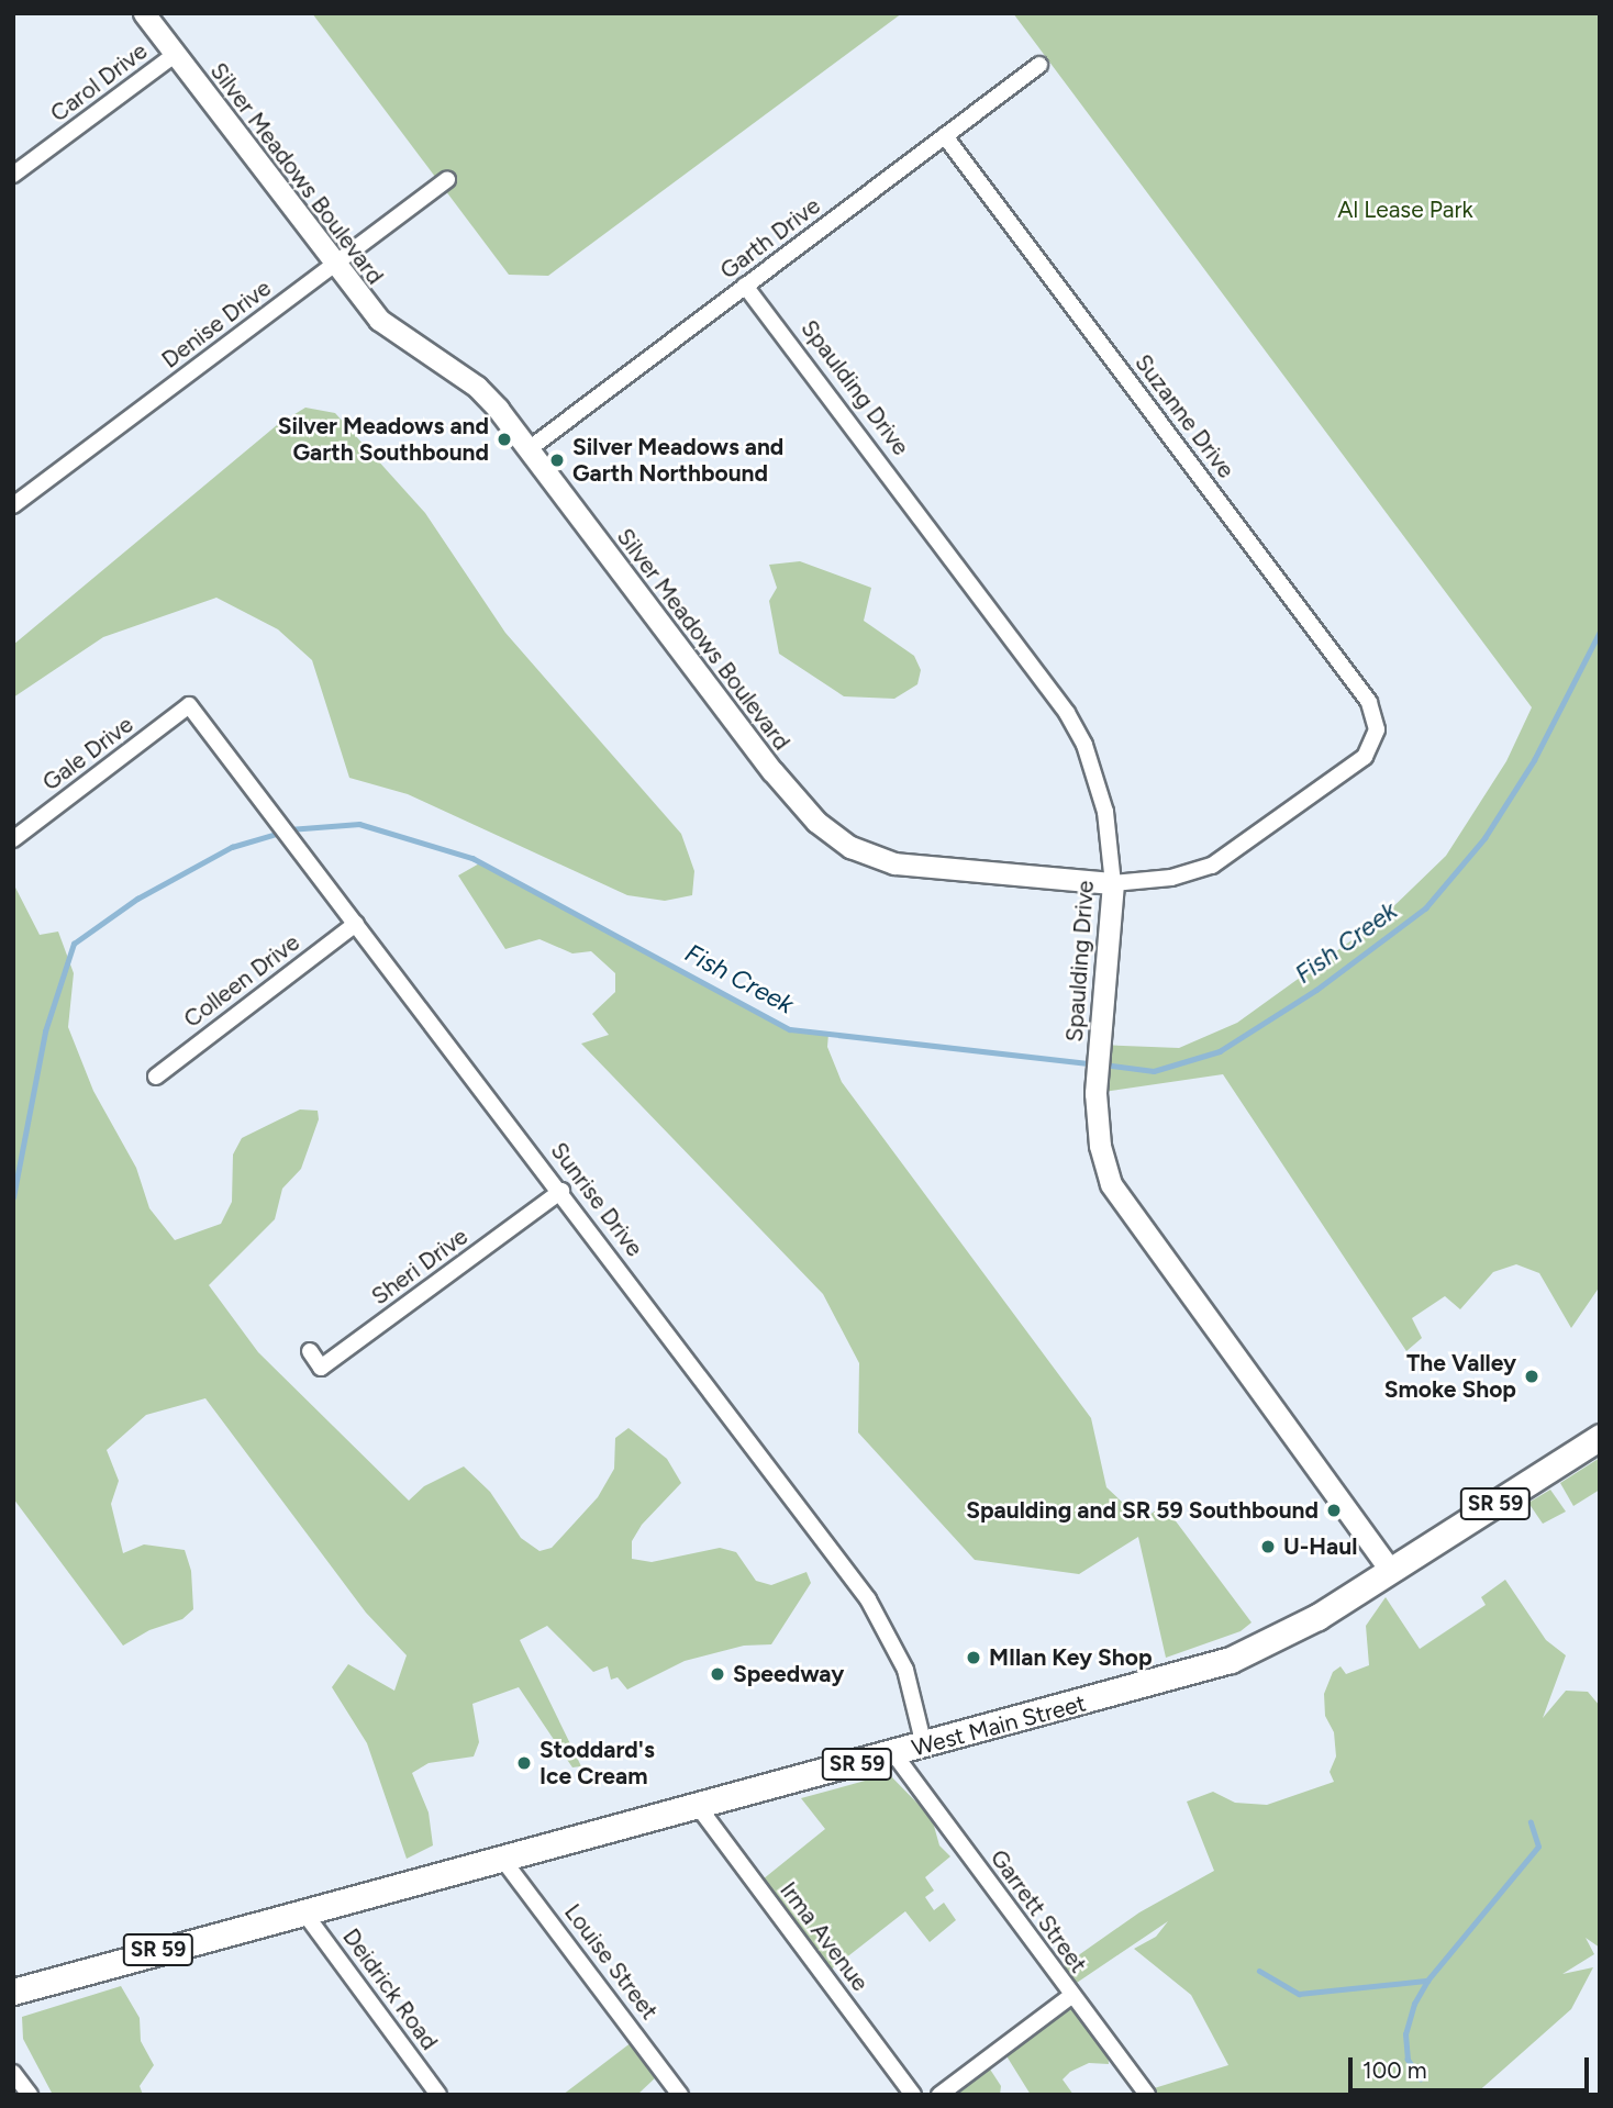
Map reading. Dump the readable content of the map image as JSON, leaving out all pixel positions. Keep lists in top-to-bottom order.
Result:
{
  "streets": {
    "main road": ["SR 59", "West Main Street"],
    "street": [
      "Carol Drive",
      "Silver Meadows Boulevard",
      "Garth Drive",
      "Denise Drive",
      "Spaulding Drive",
      "Suzanne Drive",
      "Gale Drive",
      "Colleen Drive",
      "Sunrise Drive",
      "Sheri Drive",
      "Garrett Street",
      "Irma Avenue",
      "Louise Street",
      "Deidrick Road"
    ]
  },
  "crossings": [
    ["Carol Drive", "Silver Meadows Boulevard"],
    ["Silver Meadows Boulevard", "Garth Drive"],
    ["Silver Meadows Boulevard", "Denise Drive"],
    ["Silver Meadows Boulevard", "Spaulding Drive"],
    ["Silver Meadows Boulevard", "Suzanne Drive"],
    ["Garth Drive", "Spaulding Drive"],
    ["Garth Drive", "Suzanne Drive"],
    ["Spaulding Drive", "West Main Street"],
    ["Gale Drive", "Sunrise Drive"],
    ["Colleen Drive", "Sunrise Drive"],
    ["Sunrise Drive", "Sheri Drive"],
    ["Sunrise Drive", "West Main Street"],
    ["SR 59", "West Main Street"],
    ["SR 59", "Deidrick Road"],
    ["West Main Street", "Garrett Street"],
    ["West Main Street", "Irma Avenue"],
    ["West Main Street", "Louise Street"],
    ["West Main Street", "Deidrick Road"]
  ],
  "water": ["Fish Creek"],
  "parks": ["Al Lease Park"],
  "places": [
    "Silver Meadows and Garth Southbound",
    "Silver Meadows and Garth Northbound",
    "The Valley Smoke Shop",
    "Spaulding and SR 59 Southbound",
    "U-Haul",
    "MIlan Key Shop",
    "Speedway",
    "Stoddard's Ice Cream"
  ],
  "scale_bar": "100 m"
}
